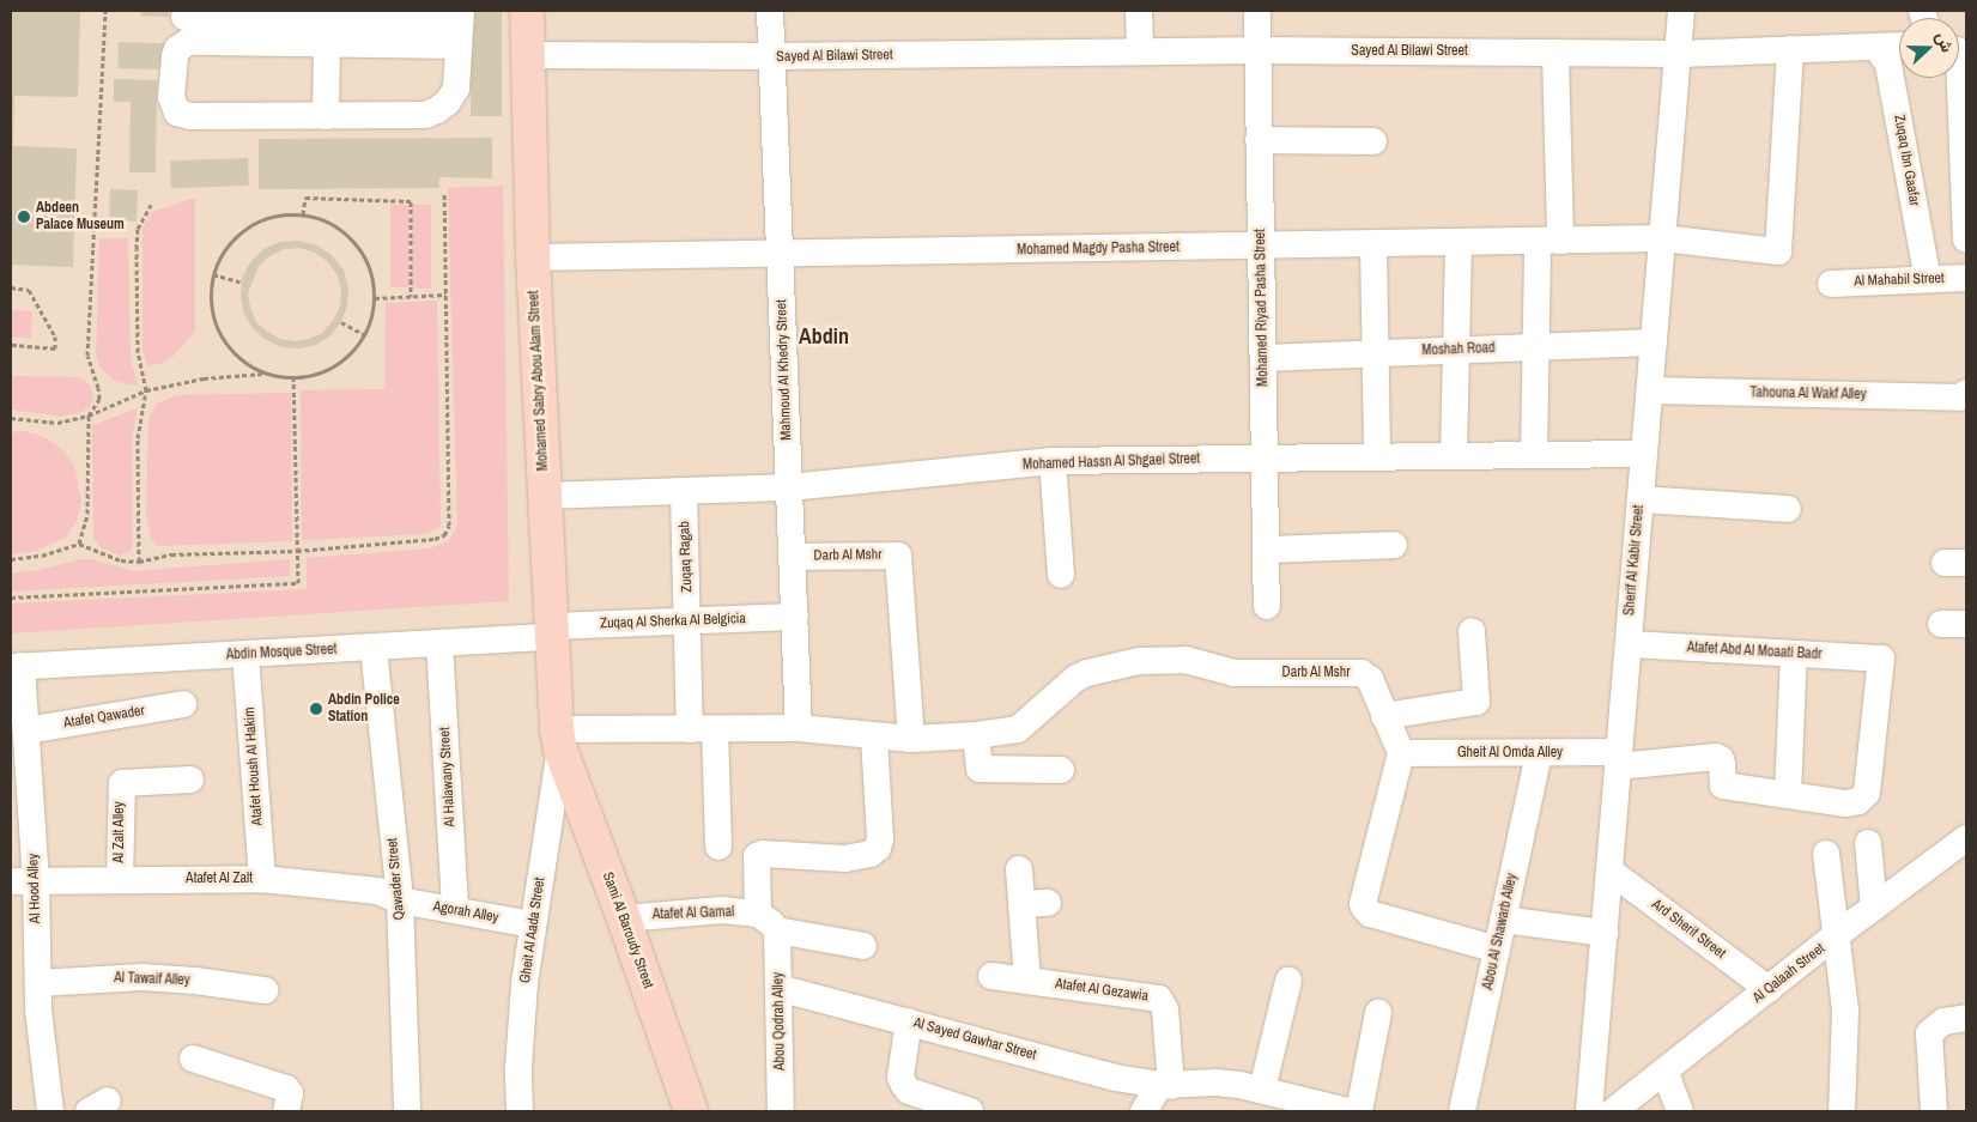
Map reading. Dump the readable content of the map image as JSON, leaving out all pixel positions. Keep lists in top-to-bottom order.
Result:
{
  "streets": {
    "main road": ["Mohamed Sabry Abou Alam Street", "Sami Al Baroudy Street"],
    "street": [
      "Sayed Al Bilawi Street",
      "Zuqaq Ibn Gaafar",
      "Mohamed Magdy Pasha Street",
      "Al Mahabil Street",
      "Mohamed Riyad Pasha Street",
      "Moshah Road",
      "Mahmoud Al Khedry Street",
      "Tahouna Al Wakf Alley",
      "Mohamed Hassn Al Shgaei Street",
      "Darb Al Mshr",
      "Zuqaq Ragab",
      "Sherif Al Kabir Street",
      "Zuqaq Al Sherka Al Belgicia",
      "Atafet Abd Al Moaati Badr",
      "Abdin Mosque Street",
      "Atafet Qawader",
      "Gheit Al Omda Alley",
      "Atafet Housh Al Hakim",
      "Al Halawany Street",
      "Al Zalt Alley",
      "Atafet Al Zalt",
      "Qawader Street",
      "Al Hood Alley",
      "Agorah Alley",
      "Atafet Al Gamal",
      "Ard Sherif Street",
      "Gheit Al Aada Street",
      "Abou Al Shawarb Alley",
      "Al Qalaah Street",
      "Al Tawaif Alley",
      "Atafet Al Gezawia",
      "Abou Qodrah Alley",
      "Al Sayed Gawhar Street"
    ]
  },
  "crossings": [
    ["Sayed Al Bilawi Street", "Mohamed Riyad Pasha Street"],
    ["Sayed Al Bilawi Street", "Mahmoud Al Khedry Street"],
    ["Sayed Al Bilawi Street", "Mohamed Sabry Abou Alam Street"],
    ["Sayed Al Bilawi Street", "Sherif Al Kabir Street"],
    ["Zuqaq Ibn Gaafar", "Al Mahabil Street"],
    ["Mohamed Magdy Pasha Street", "Mohamed Riyad Pasha Street"],
    ["Mohamed Magdy Pasha Street", "Mahmoud Al Khedry Street"],
    ["Mohamed Magdy Pasha Street", "Mohamed Sabry Abou Alam Street"],
    ["Mohamed Magdy Pasha Street", "Sherif Al Kabir Street"],
    ["Mohamed Riyad Pasha Street", "Moshah Road"],
    ["Mohamed Riyad Pasha Street", "Mohamed Hassn Al Shgaei Street"],
    ["Moshah Road", "Sherif Al Kabir Street"],
    ["Mahmoud Al Khedry Street", "Mohamed Hassn Al Shgaei Street"],
    ["Mahmoud Al Khedry Street", "Darb Al Mshr"],
    ["Mahmoud Al Khedry Street", "Zuqaq Al Sherka Al Belgicia"],
    ["Mohamed Sabry Abou Alam Street", "Mohamed Hassn Al Shgaei Street"],
    ["Mohamed Sabry Abou Alam Street", "Darb Al Mshr"],
    ["Mohamed Sabry Abou Alam Street", "Zuqaq Al Sherka Al Belgicia"],
    ["Mohamed Sabry Abou Alam Street", "Abdin Mosque Street"],
    ["Mohamed Sabry Abou Alam Street", "Gheit Al Aada Street"],
    ["Mohamed Sabry Abou Alam Street", "Sami Al Baroudy Street"],
    ["Tahouna Al Wakf Alley", "Sherif Al Kabir Street"],
    ["Mohamed Hassn Al Shgaei Street", "Zuqaq Ragab"],
    ["Mohamed Hassn Al Shgaei Street", "Sherif Al Kabir Street"],
    ["Darb Al Mshr", "Zuqaq Ragab"],
    ["Darb Al Mshr", "Gheit Al Omda Alley"],
    ["Darb Al Mshr", "Gheit Al Aada Street"],
    ["Darb Al Mshr", "Sami Al Baroudy Street"],
    ["Darb Al Mshr", "Abou Qodrah Alley"],
    ["Zuqaq Ragab", "Zuqaq Al Sherka Al Belgicia"],
    ["Sherif Al Kabir Street", "Atafet Abd Al Moaati Badr"],
    ["Sherif Al Kabir Street", "Gheit Al Omda Alley"],
    ["Sherif Al Kabir Street", "Ard Sherif Street"],
    ["Zuqaq Al Sherka Al Belgicia", "Abdin Mosque Street"],
    ["Atafet Abd Al Moaati Badr", "Gheit Al Omda Alley"],
    ["Abdin Mosque Street", "Atafet Housh Al Hakim"],
    ["Abdin Mosque Street", "Al Halawany Street"],
    ["Abdin Mosque Street", "Qawader Street"],
    ["Abdin Mosque Street", "Al Hood Alley"],
    ["Atafet Qawader", "Al Hood Alley"],
    ["Gheit Al Omda Alley", "Abou Al Shawarb Alley"],
    ["Atafet Housh Al Hakim", "Atafet Al Zalt"],
    ["Al Halawany Street", "Agorah Alley"],
    ["Al Zalt Alley", "Atafet Al Zalt"],
    ["Atafet Al Zalt", "Qawader Street"],
    ["Atafet Al Zalt", "Al Hood Alley"],
    ["Atafet Al Zalt", "Agorah Alley"],
    ["Qawader Street", "Agorah Alley"],
    ["Al Hood Alley", "Al Tawaif Alley"],
    ["Agorah Alley", "Gheit Al Aada Street"],
    ["Atafet Al Gamal", "Sami Al Baroudy Street"],
    ["Atafet Al Gamal", "Abou Qodrah Alley"],
    ["Ard Sherif Street", "Al Qalaah Street"],
    ["Gheit Al Aada Street", "Sami Al Baroudy Street"],
    ["Atafet Al Gezawia", "Al Sayed Gawhar Street"],
    ["Abou Qodrah Alley", "Al Sayed Gawhar Street"]
  ],
  "districts": ["Abdin"],
  "places": ["Abdeen Palace Museum", "Abdin Police Station"],
  "north": "right"
}
